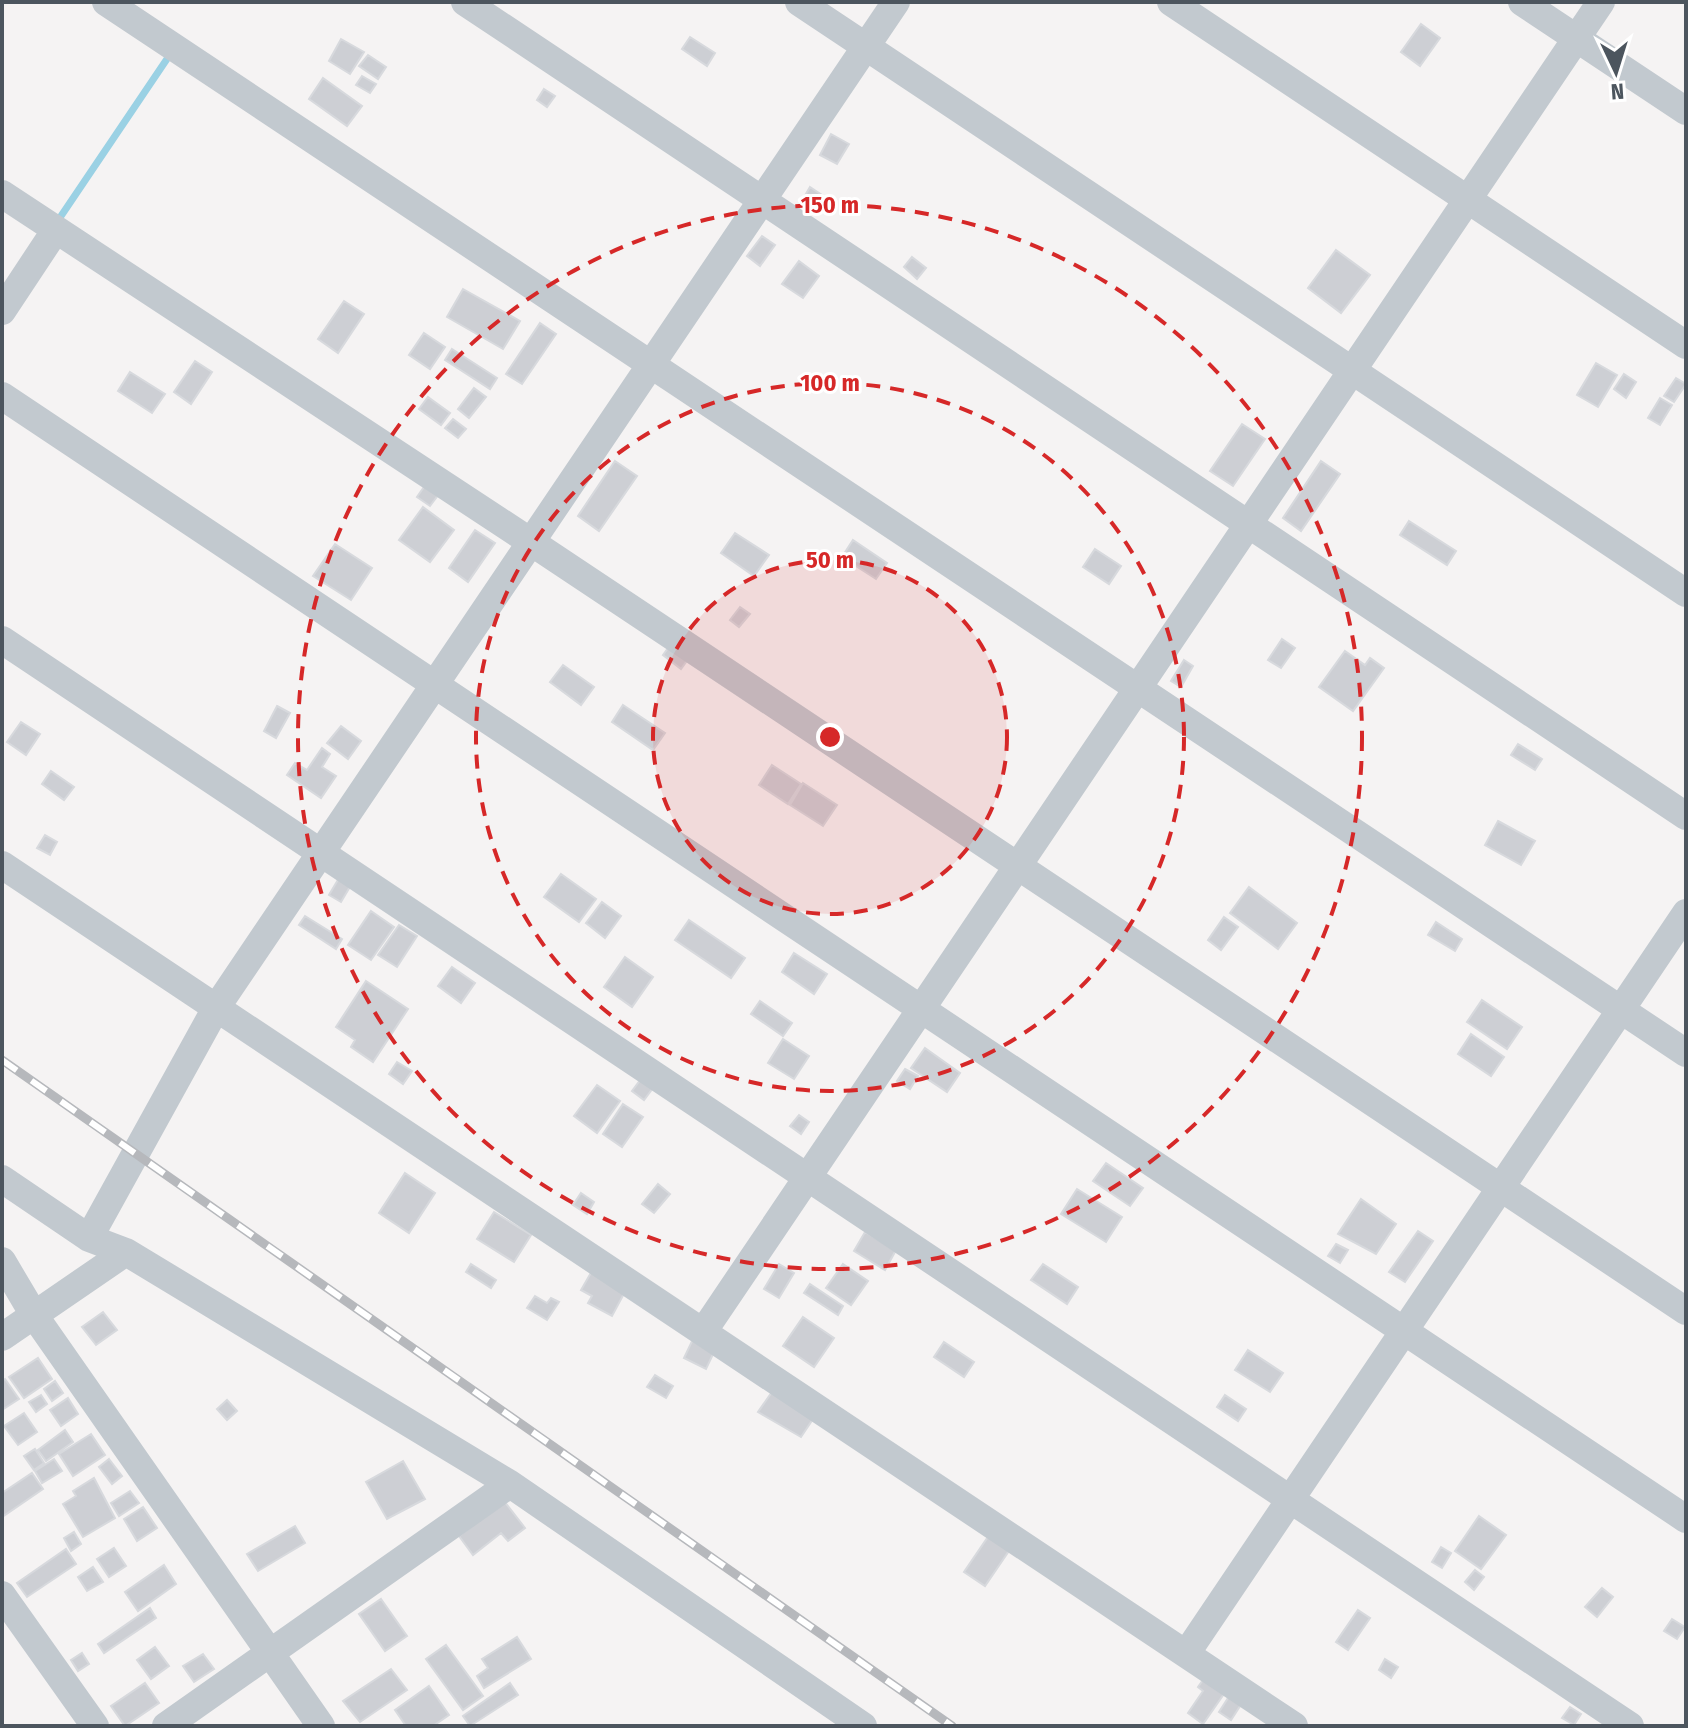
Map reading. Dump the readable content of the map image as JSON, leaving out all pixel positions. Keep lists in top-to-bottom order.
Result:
{
  "north": "bottom",
  "rings": ["150 m", "100 m", "50 m"]
}
